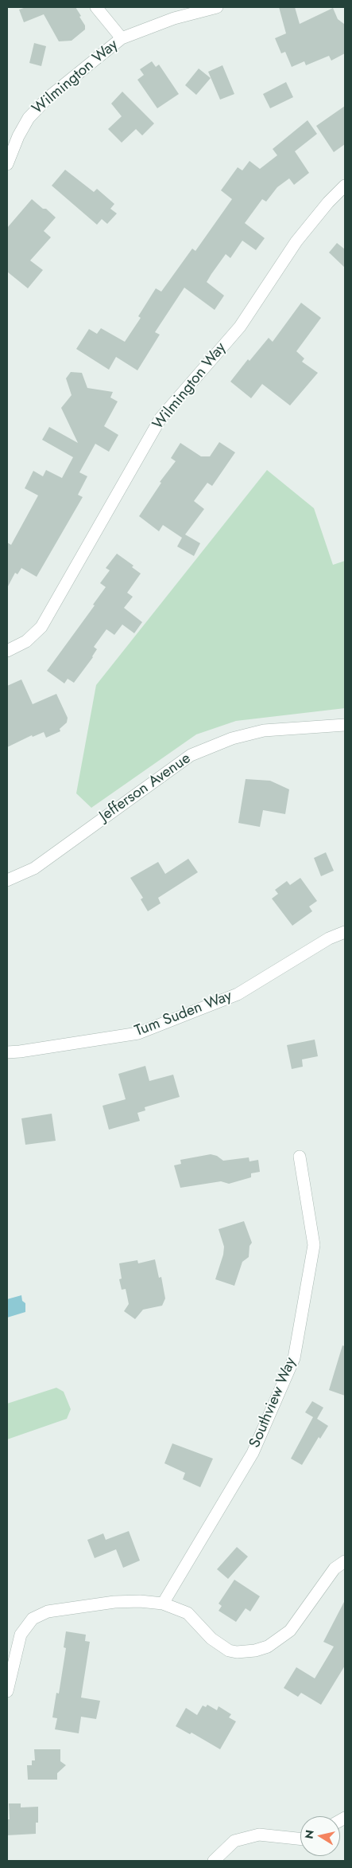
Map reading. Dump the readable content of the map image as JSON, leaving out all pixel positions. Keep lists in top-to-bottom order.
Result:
{
  "streets": {
    "street": [
      "Wilmington Way",
      "Jefferson Avenue",
      "Tum Suden Way",
      "Southview Way"
    ]
  },
  "north": "left"
}
